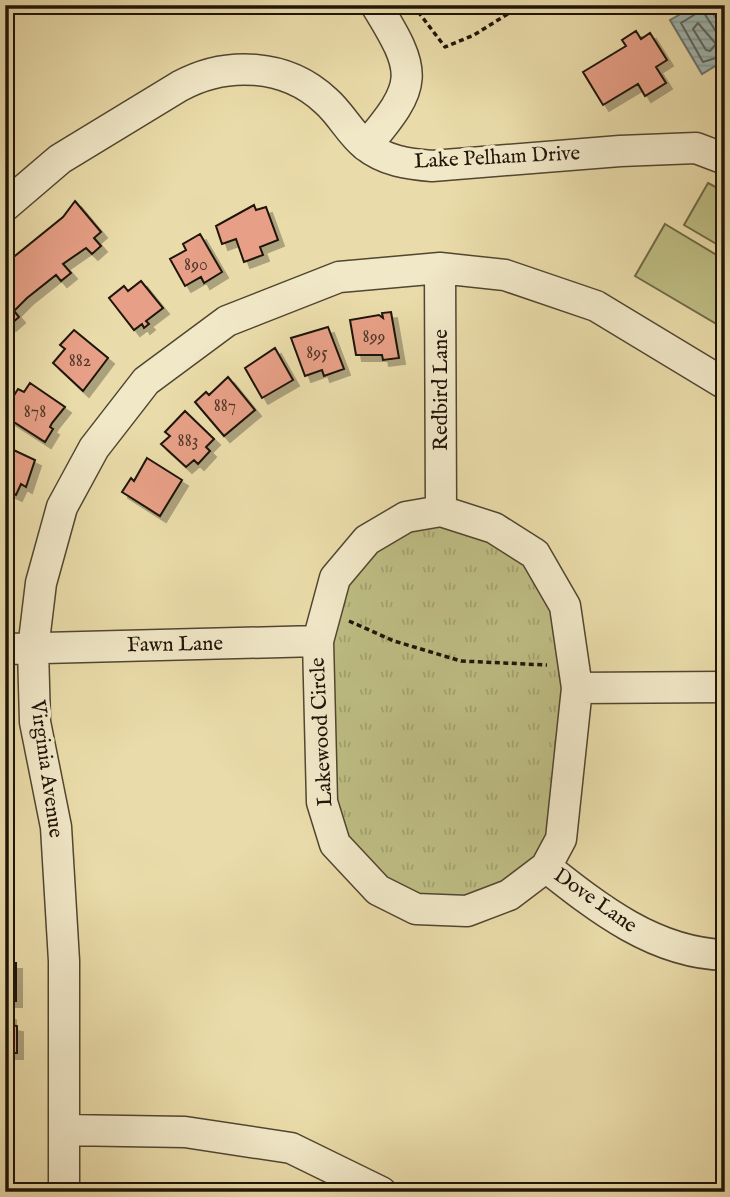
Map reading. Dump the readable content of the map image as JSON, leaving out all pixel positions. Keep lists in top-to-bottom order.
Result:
{
  "streets": {
    "street": [
      "Lake Pelham Drive",
      "Redbird Lane",
      "Fawn Lane",
      "Lakewood Circle",
      "Virginia Avenue",
      "Dove Lane"
    ]
  },
  "crossings": [
    ["Redbird Lane", "Lakewood Circle"],
    ["Redbird Lane", "Virginia Avenue"],
    ["Fawn Lane", "Lakewood Circle"],
    ["Fawn Lane", "Virginia Avenue"],
    ["Lakewood Circle", "Dove Lane"]
  ],
  "house_numbers": [
    "890",
    "899",
    "895",
    "882",
    "887",
    "878",
    "883"
  ]
}
